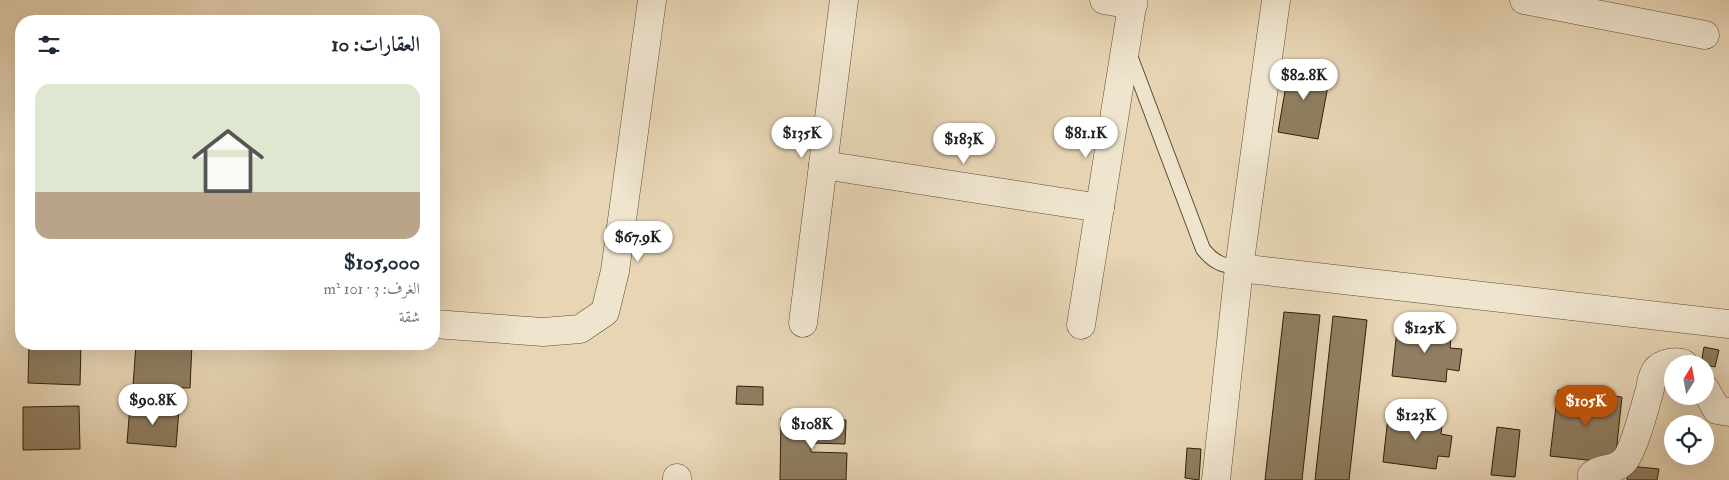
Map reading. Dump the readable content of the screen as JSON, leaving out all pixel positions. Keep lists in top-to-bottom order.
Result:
{
  "north": "top",
  "page": {
    "heading": "العقارات: 10",
    "price": [
      "$82.8K",
      "$135K",
      "$81.1K",
      "$183K",
      "$67.9K",
      "$125K",
      "$90.8K",
      "$105K",
      "$123K",
      "$108K"
    ],
    "list": [
      {
        "name": "$105,000",
        "note": "الغرف: 3 · 101 m² · شقة"
      }
    ]
  }
}
